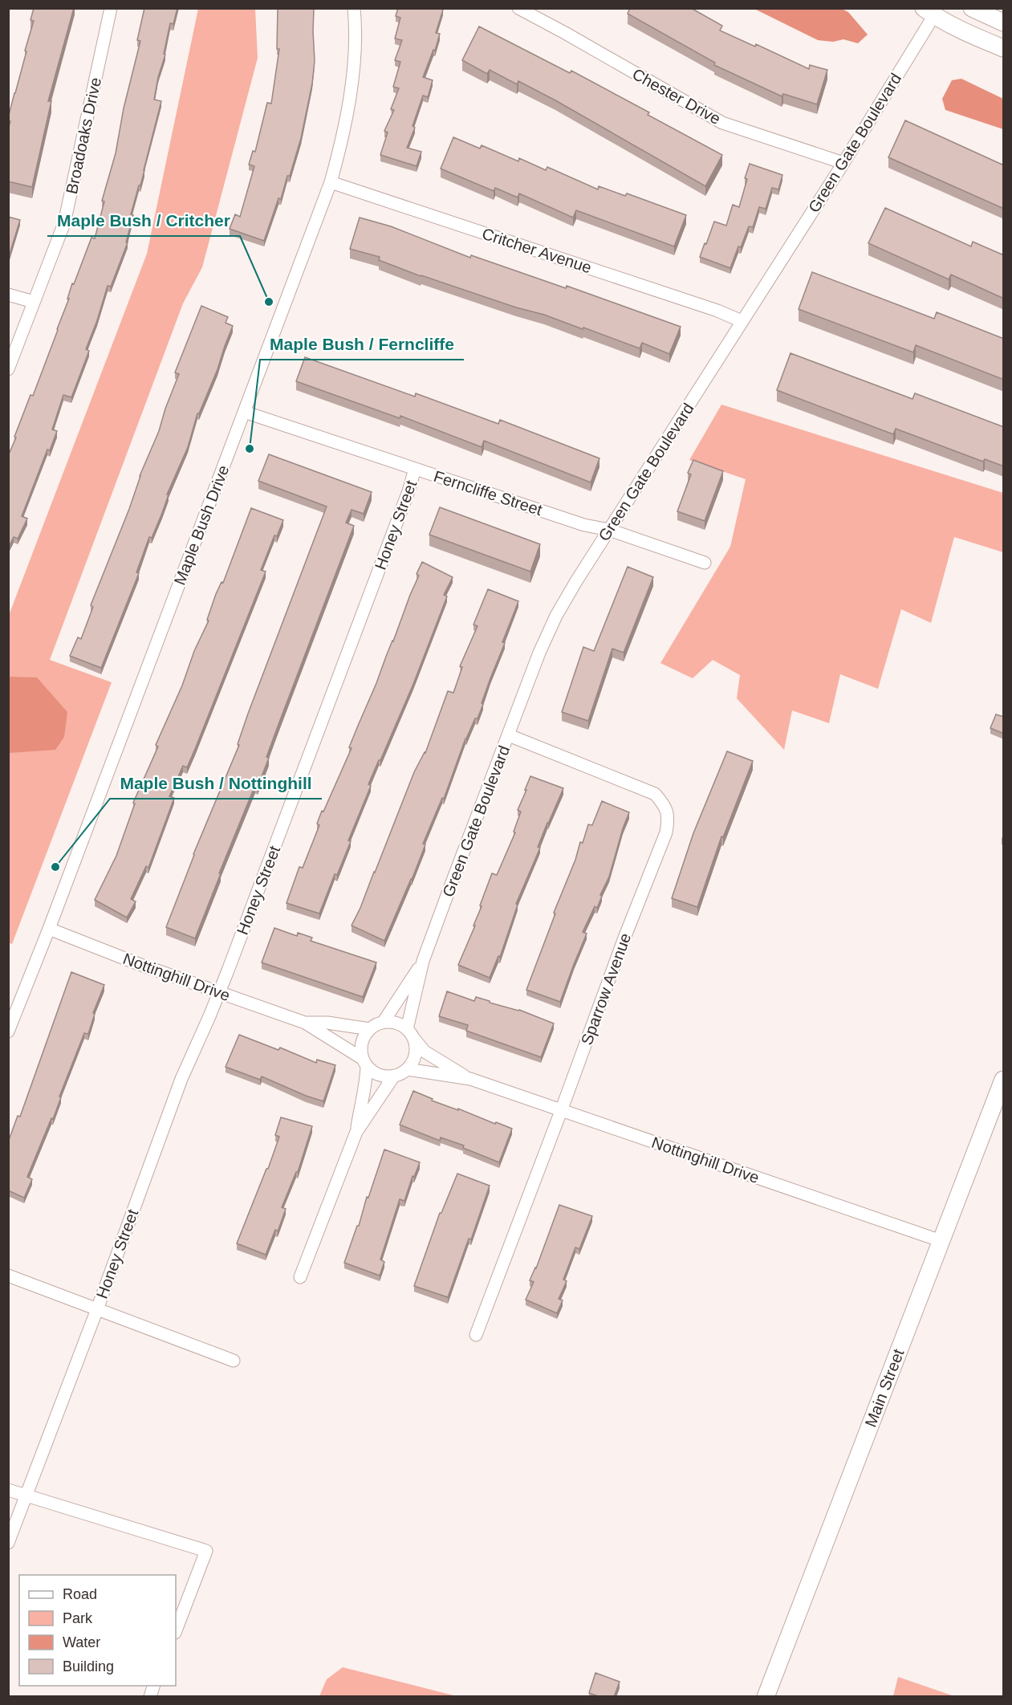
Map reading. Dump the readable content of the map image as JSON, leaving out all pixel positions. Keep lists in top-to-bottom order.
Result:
{
  "streets": {
    "main road": ["Main Street"],
    "street": [
      "Chester Drive",
      "Broadoaks Drive",
      "Green Gate Boulevard",
      "Critcher Avenue",
      "Ferncliffe Street",
      "Maple Bush Drive",
      "Honey Street",
      "Nottinghill Drive",
      "Sparrow Avenue"
    ]
  },
  "crossings": [
    ["Chester Drive", "Green Gate Boulevard"],
    ["Green Gate Boulevard", "Critcher Avenue"],
    ["Green Gate Boulevard", "Ferncliffe Street"],
    ["Green Gate Boulevard", "Nottinghill Drive"],
    ["Green Gate Boulevard", "Sparrow Avenue"],
    ["Critcher Avenue", "Maple Bush Drive"],
    ["Ferncliffe Street", "Maple Bush Drive"],
    ["Ferncliffe Street", "Honey Street"],
    ["Maple Bush Drive", "Nottinghill Drive"],
    ["Honey Street", "Nottinghill Drive"],
    ["Nottinghill Drive", "Sparrow Avenue"],
    ["Nottinghill Drive", "Main Street"]
  ],
  "places": ["Maple Bush / Critcher", "Maple Bush / Ferncliffe", "Maple Bush / Nottinghill"],
  "legend": [
    "Road",
    "Park",
    "Water",
    "Building"
  ]
}
